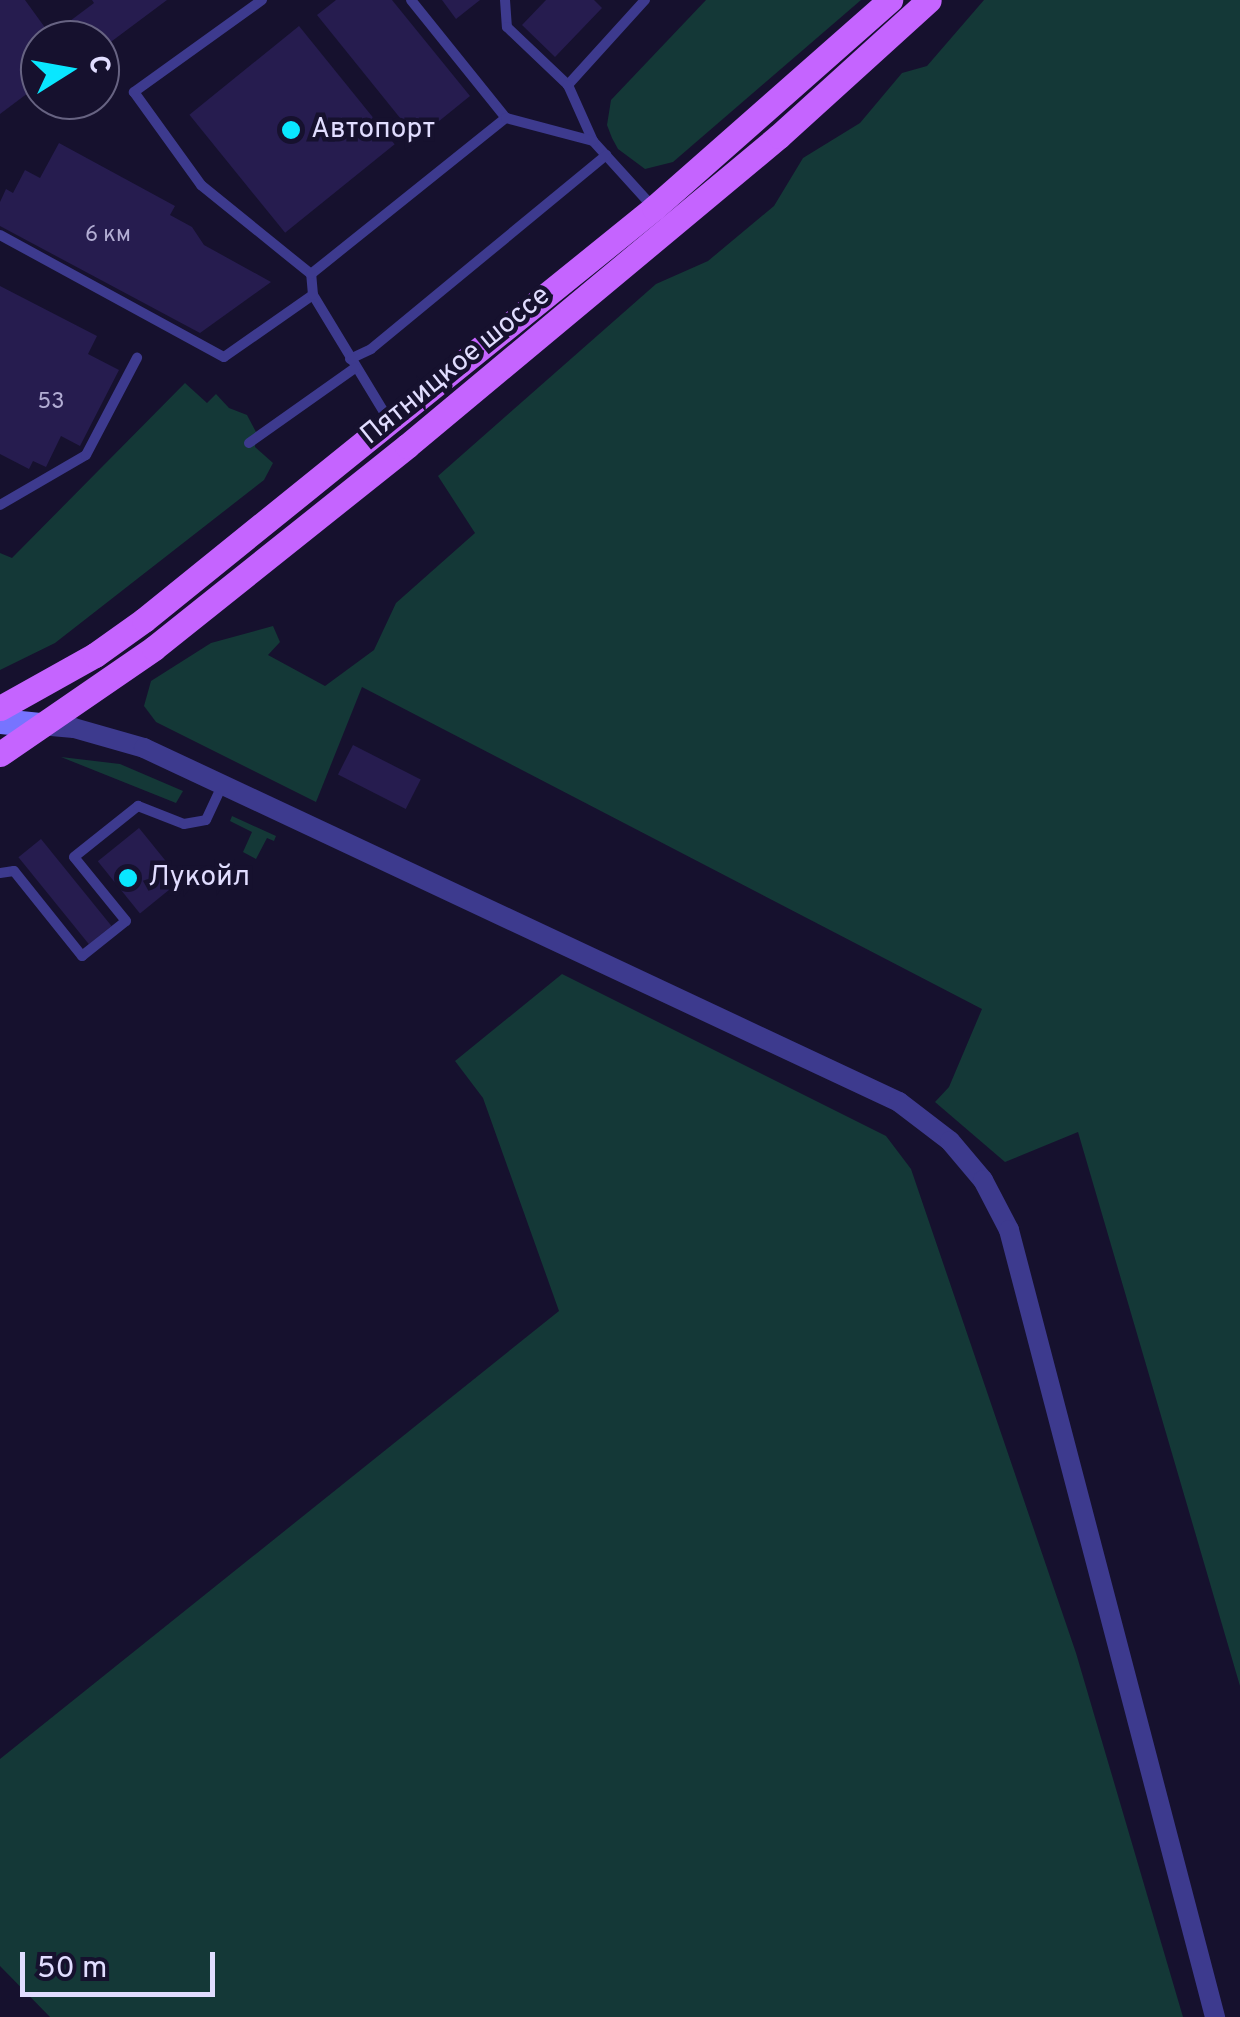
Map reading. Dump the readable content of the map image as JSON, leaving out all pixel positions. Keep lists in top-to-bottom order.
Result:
{
  "streets": {
    "main road": ["Пятницкое шоссе"]
  },
  "places": ["Автопорт", "Лукойл"],
  "house_numbers": ["6 км", "53"],
  "scale_bar": "50 m",
  "north": "right"
}
